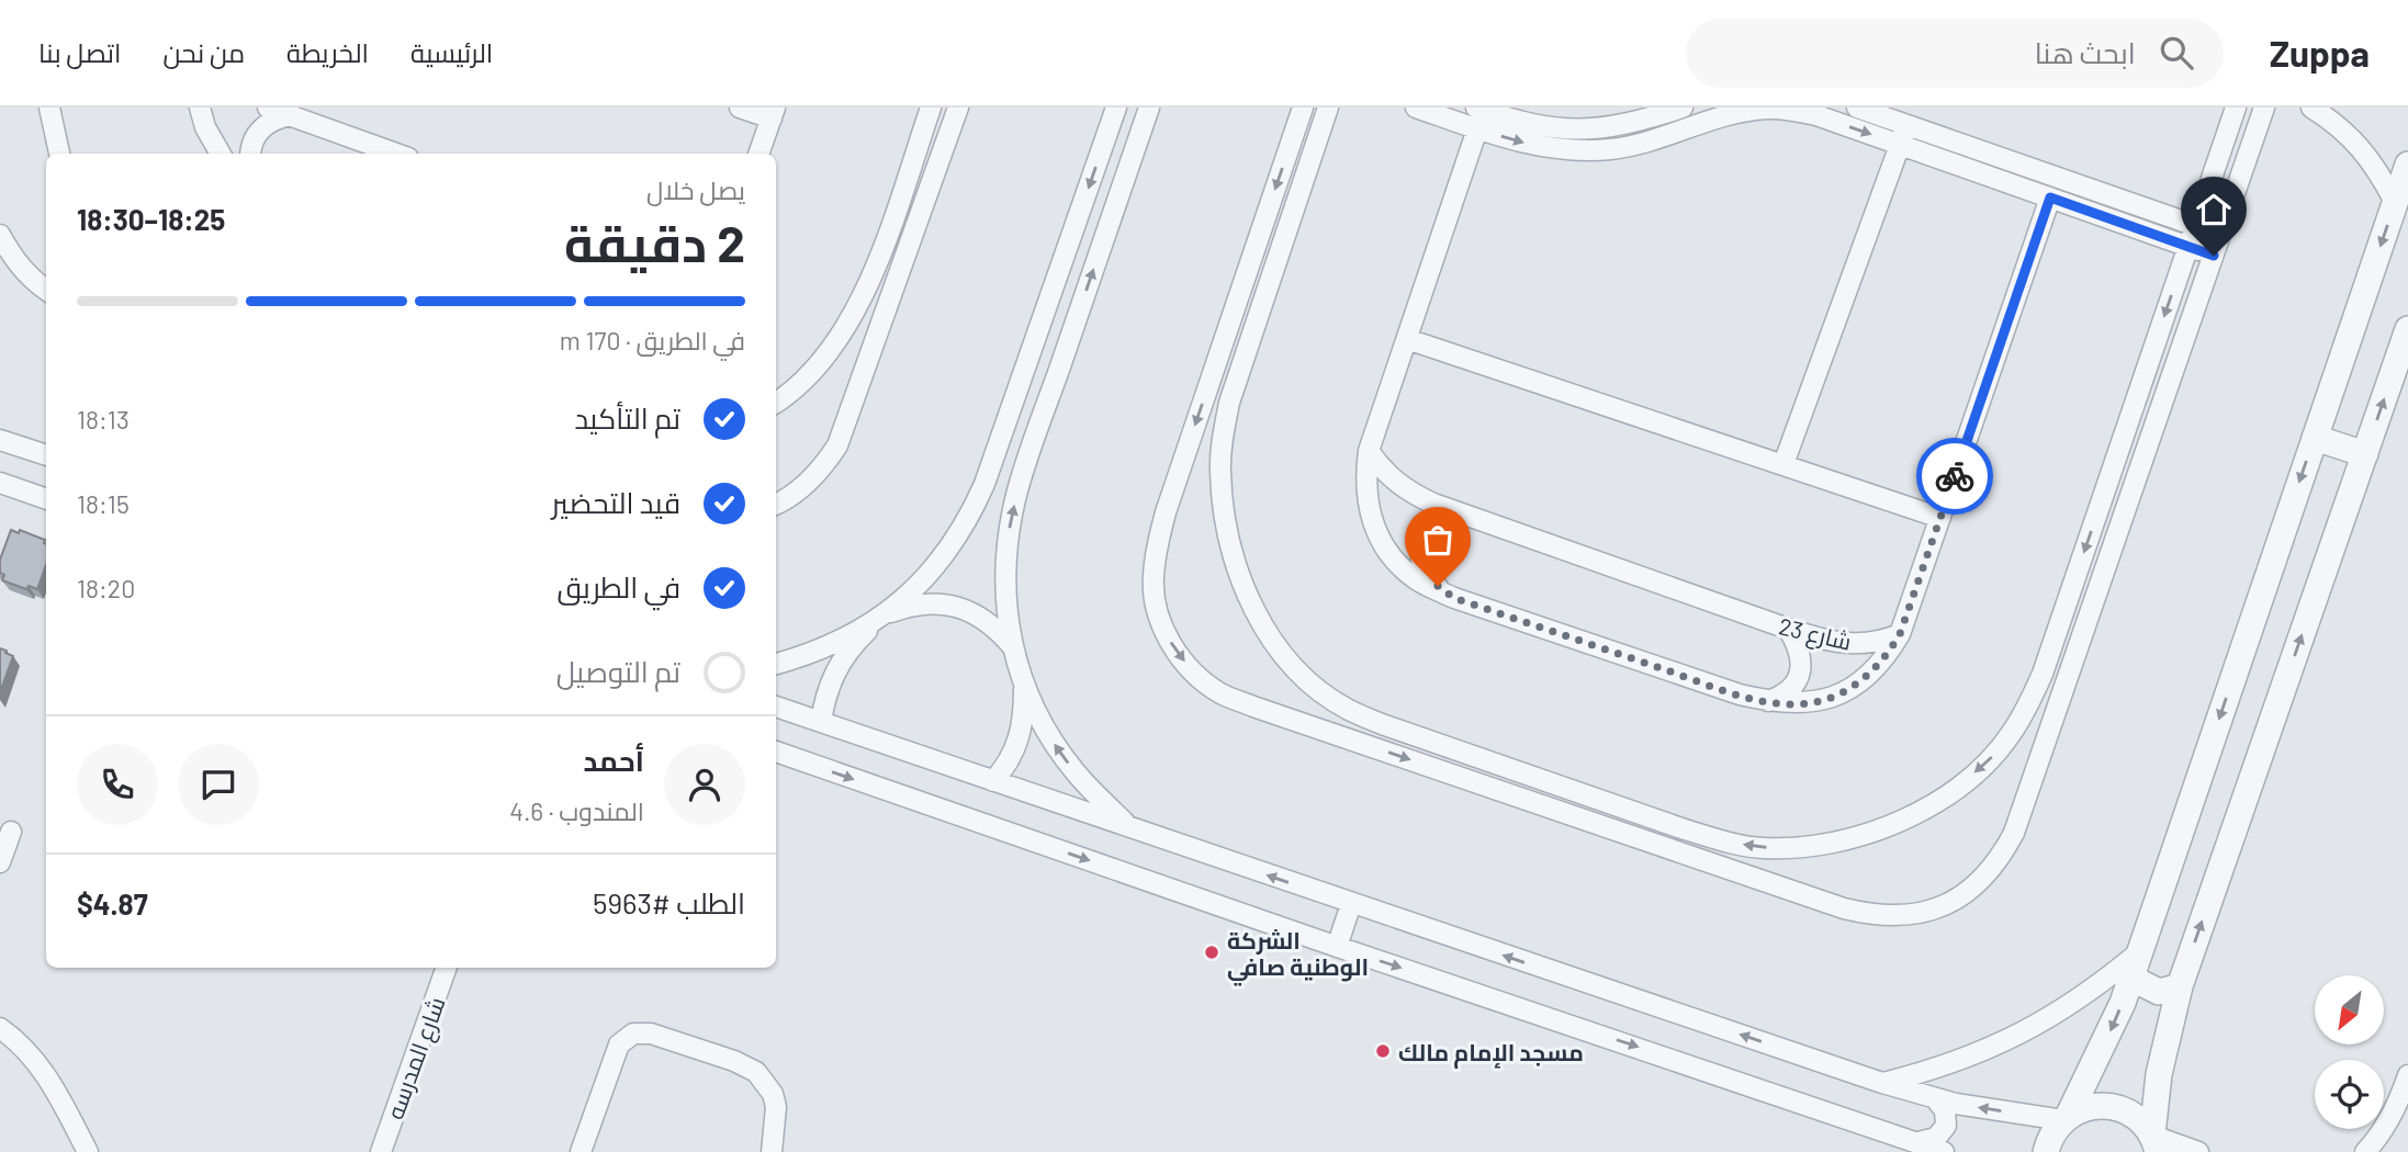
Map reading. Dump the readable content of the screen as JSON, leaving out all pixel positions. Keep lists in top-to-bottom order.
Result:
{
  "streets": {
    "street": ["شارع 23", "شارع المدرسه"]
  },
  "places": ["الشركة الوطنية صافي", "مسجد الإمام مالك"],
  "north": "bottom left",
  "page": {
    "header": "Zuppa",
    "search": "ابحث هنا",
    "nav": [
      "الرئيسية",
      "الخريطة",
      "من نحن",
      "اتصل بنا"
    ],
    "heading": ["2 دقيقة", "يصل خلال", "18:25–18:30"],
    "panel": [
      "أحمد",
      "المندوب · 4.6",
      "الطلب #5963",
      "$4.87"
    ],
    "bar": "في الطريق · 170 m",
    "list": [
      ["تم التأكيد", "18:13"],
      ["قيد التحضير", "18:15"],
      ["في الطريق", "18:20"],
      "تم التوصيل"
    ]
  }
}
